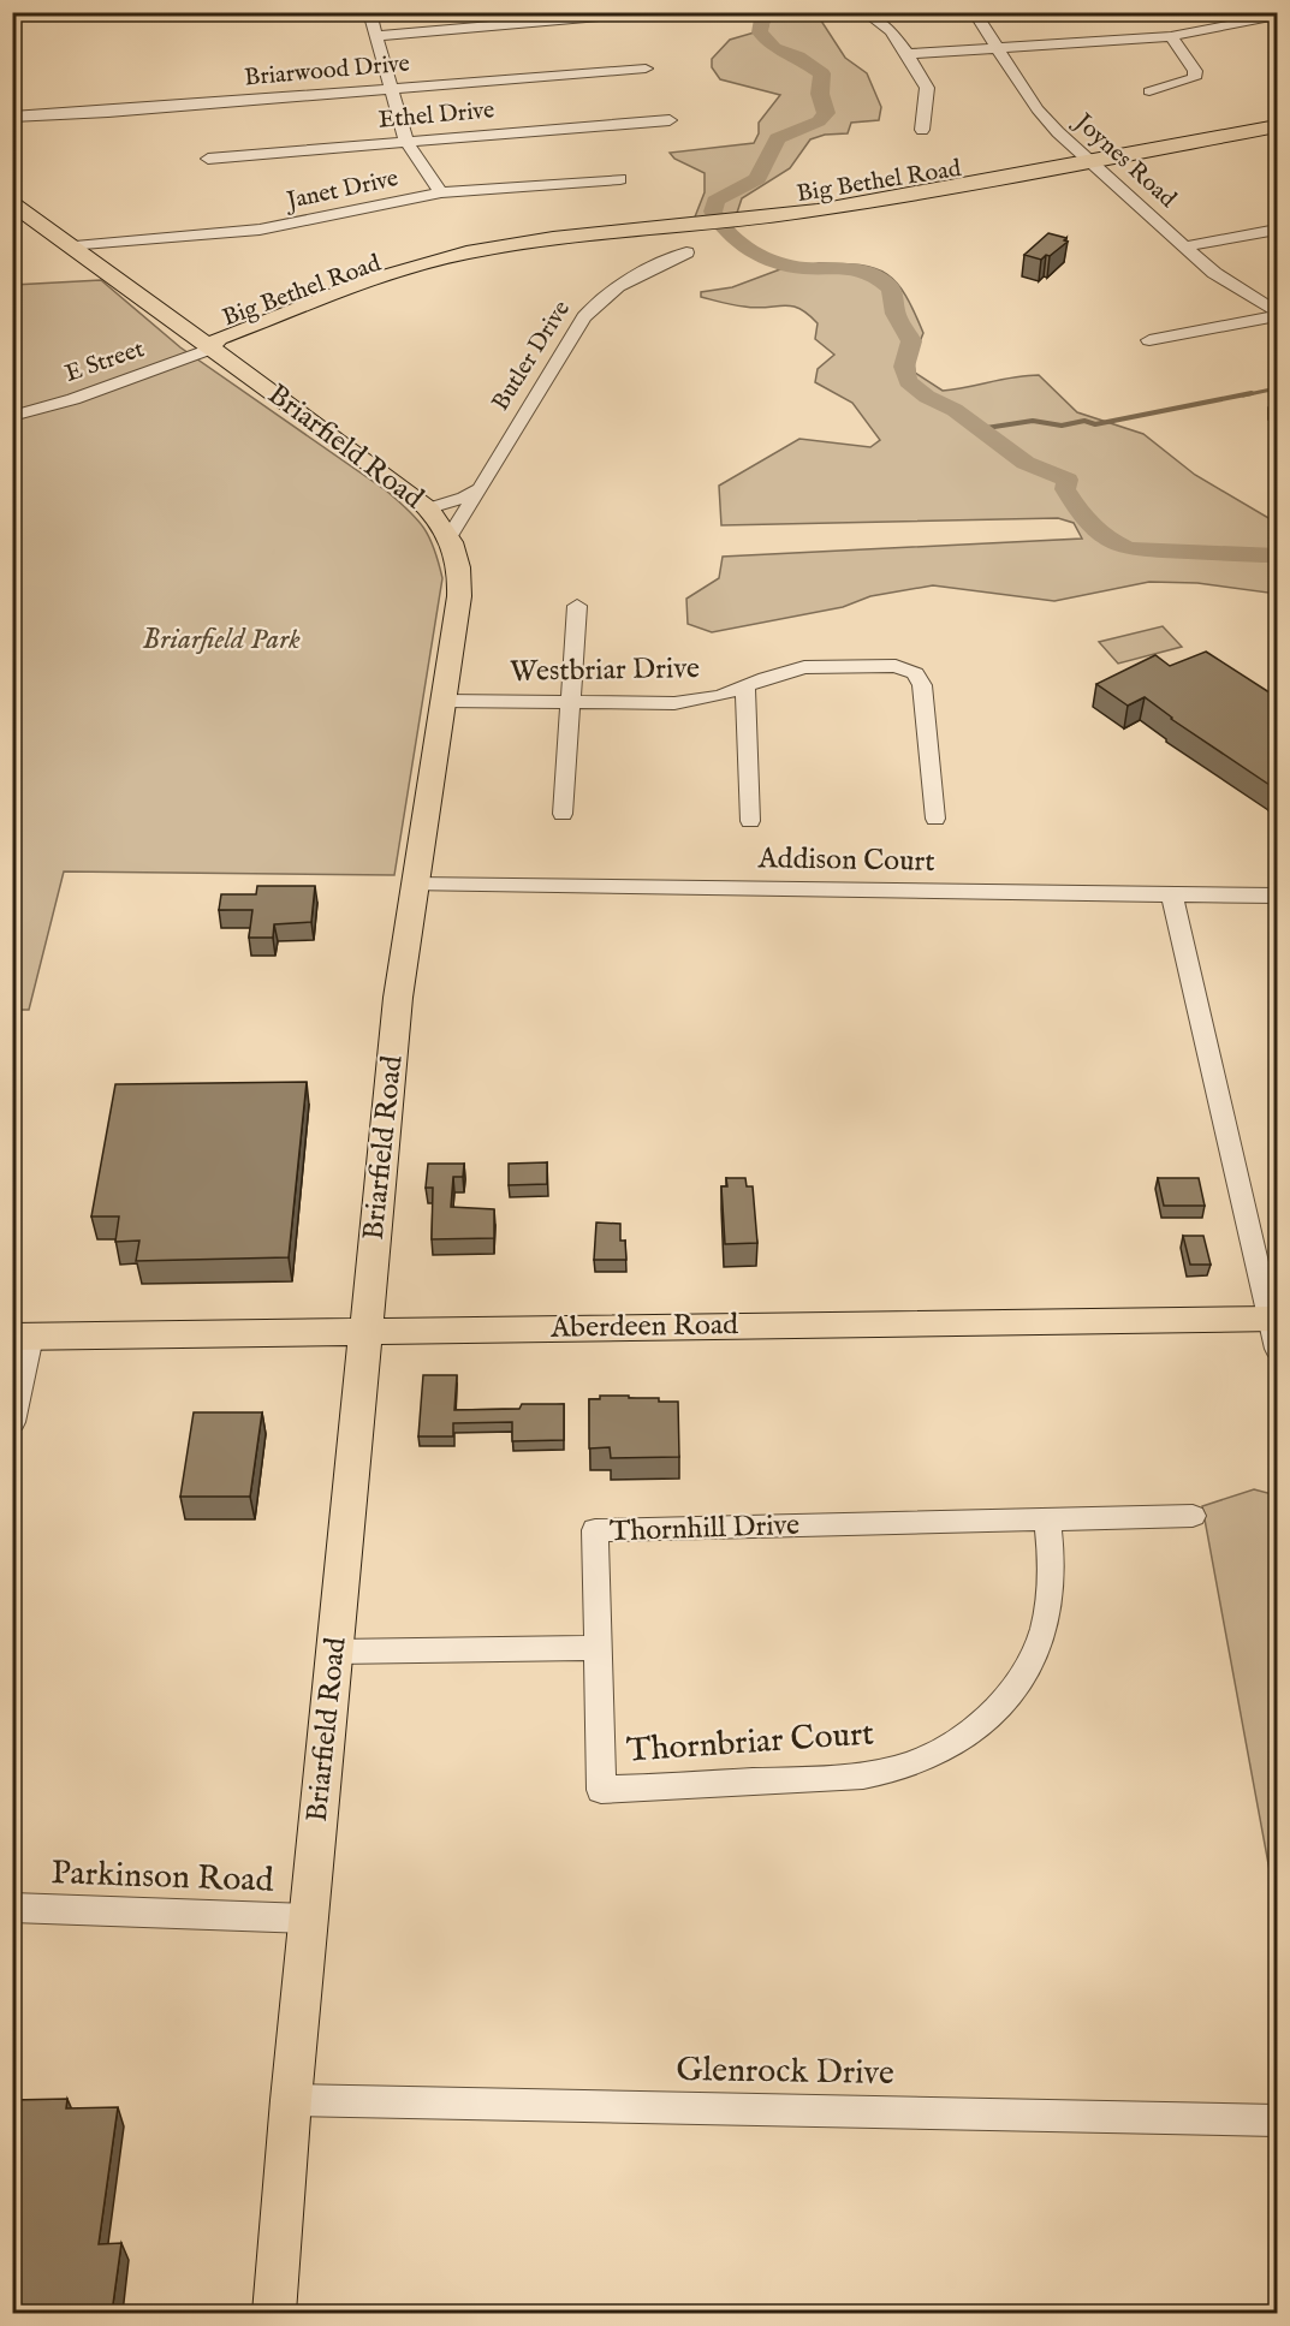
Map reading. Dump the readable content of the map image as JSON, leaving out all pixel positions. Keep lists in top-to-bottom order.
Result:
{
  "streets": {
    "main road": ["Big Bethel Road", "Briarfield Road", "Aberdeen Road"],
    "street": [
      "Briarwood Drive",
      "Ethel Drive",
      "Joynes Road",
      "Janet Drive",
      "Butler Drive",
      "E Street",
      "Westbriar Drive",
      "Addison Court",
      "Thornhill Drive",
      "Thornbriar Court",
      "Parkinson Road",
      "Glenrock Drive"
    ]
  },
  "crossings": [
    ["Joynes Road", "Big Bethel Road"],
    ["Big Bethel Road", "E Street"],
    ["Big Bethel Road", "Briarfield Road"],
    ["Janet Drive", "Briarfield Road"],
    ["Butler Drive", "Briarfield Road"],
    ["E Street", "Briarfield Road"],
    ["Briarfield Road", "Westbriar Drive"],
    ["Briarfield Road", "Addison Court"],
    ["Briarfield Road", "Aberdeen Road"],
    ["Briarfield Road", "Parkinson Road"],
    ["Briarfield Road", "Glenrock Drive"],
    ["Thornhill Drive", "Thornbriar Court"]
  ],
  "parks": ["Briarfield Park"]
}
